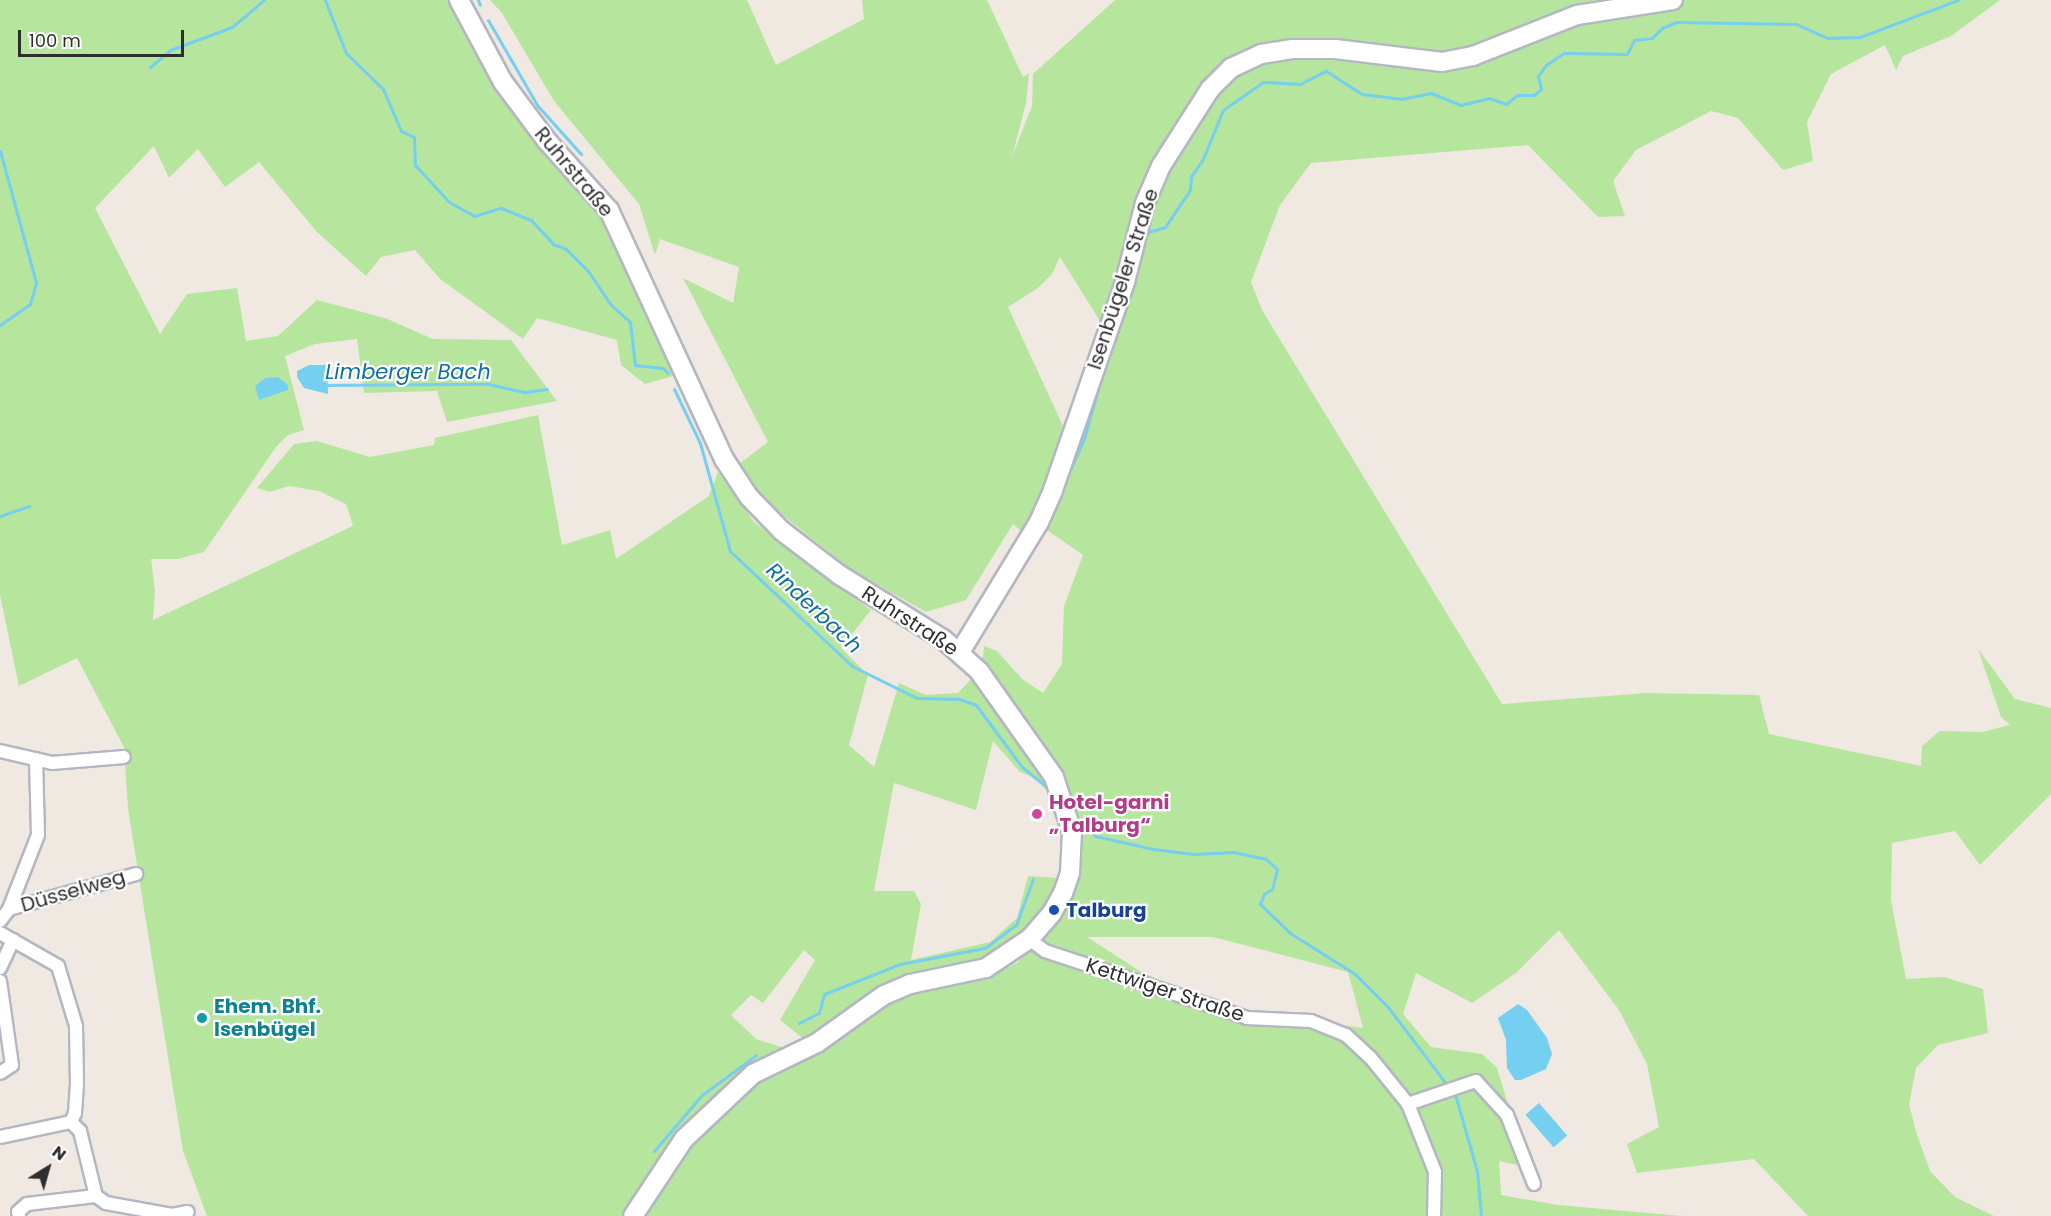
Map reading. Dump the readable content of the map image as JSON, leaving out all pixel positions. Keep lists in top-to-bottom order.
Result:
{
  "streets": {
    "main road": ["Ruhrstraße", "Isenbügeler Straße"],
    "street": ["Düsselweg", "Kettwiger Straße"]
  },
  "crossings": [
    ["Ruhrstraße", "Isenbügeler Straße"],
    ["Ruhrstraße", "Kettwiger Straße"]
  ],
  "water": ["Limberger Bach", "Rinderbach"],
  "places": ["Hotel-garni „Talburg“", "Talburg", "Ehem. Bhf. Isenbügel"],
  "scale_bar": "100 m",
  "north": "top right"
}
